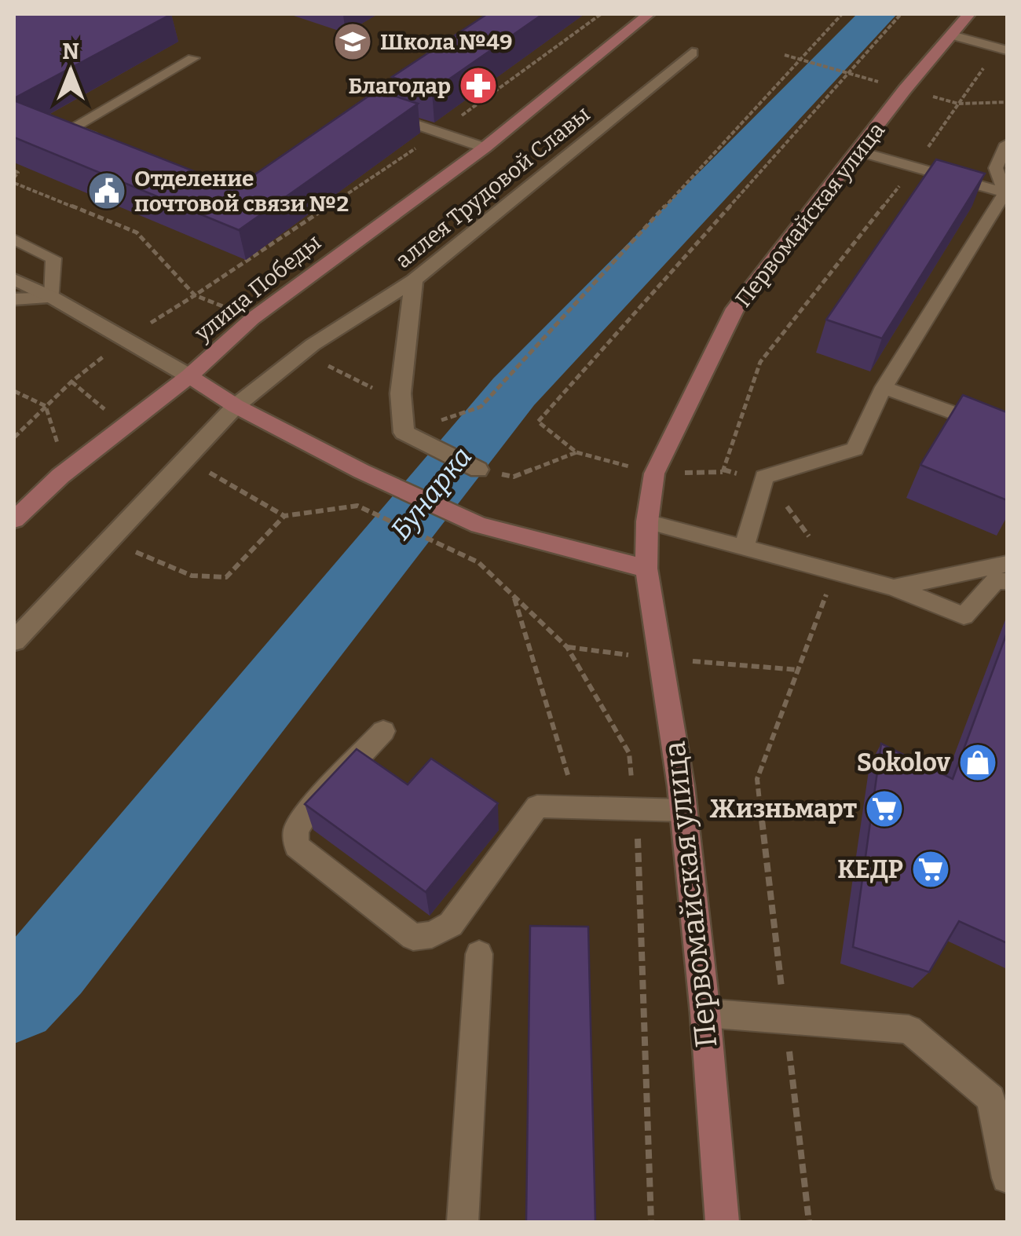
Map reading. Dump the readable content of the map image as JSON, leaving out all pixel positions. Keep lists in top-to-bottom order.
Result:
{
  "streets": {
    "main road": ["Первомайская улица", "улица Победы"],
    "street": ["аллея Трудовой Славы"]
  },
  "water": ["Бунарка"],
  "places": {
    "school or university": ["Школа №49"],
    "pharmacy": ["Благодар"],
    "public building": ["Отделение почтовой связи №2"],
    "shop": ["Sokolov"],
    "supermarket": ["Жизньмарт", "КЕДР"]
  },
  "north": "top"
}
